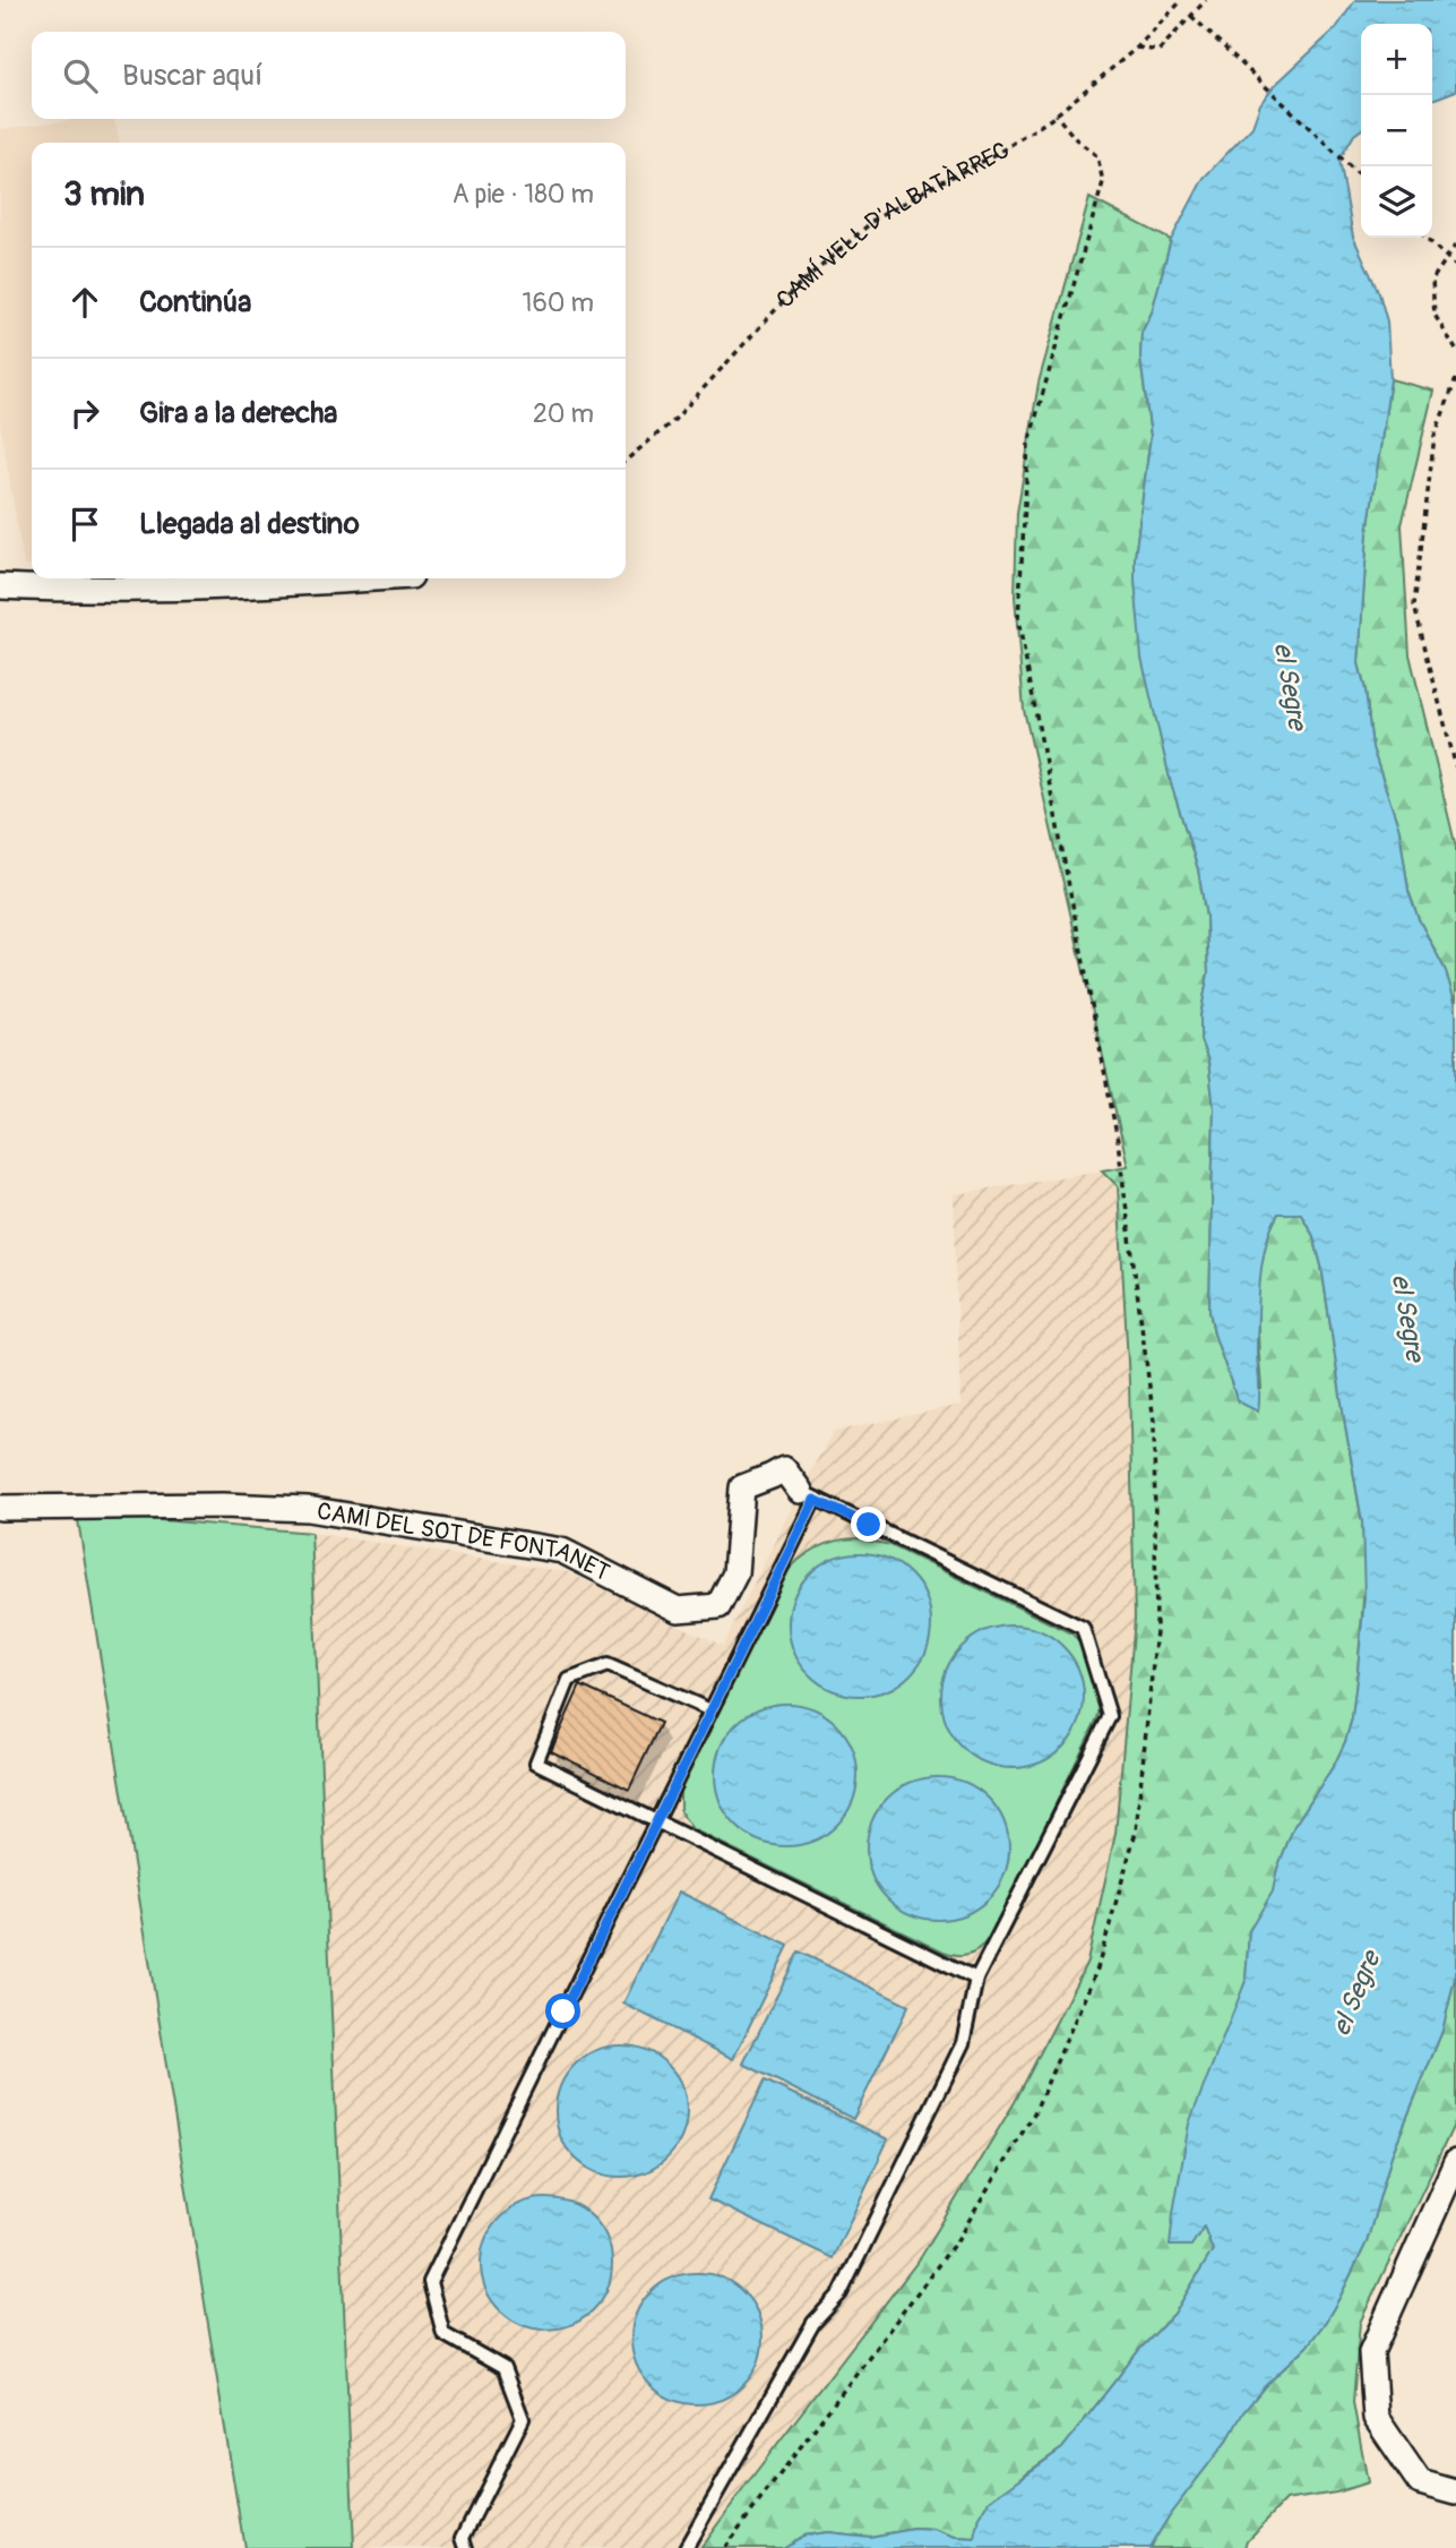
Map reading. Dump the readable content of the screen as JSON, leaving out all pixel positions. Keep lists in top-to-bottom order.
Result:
{
  "streets": {
    "street": ["CAMÍ DEL SOT DE FONTANET"],
    "path": ["CAMÍ VELL D'ALBATÀRREC"]
  },
  "water": ["el Segre"],
  "page": {
    "map_buttons": ["+", "−"],
    "search": "Buscar aquí",
    "heading": ["3 min", "A pie · 180 m"],
    "list": [
      ["Continúa", "160 m"],
      ["Gira a la derecha", "20 m"],
      "Llegada al destino"
    ]
  }
}
